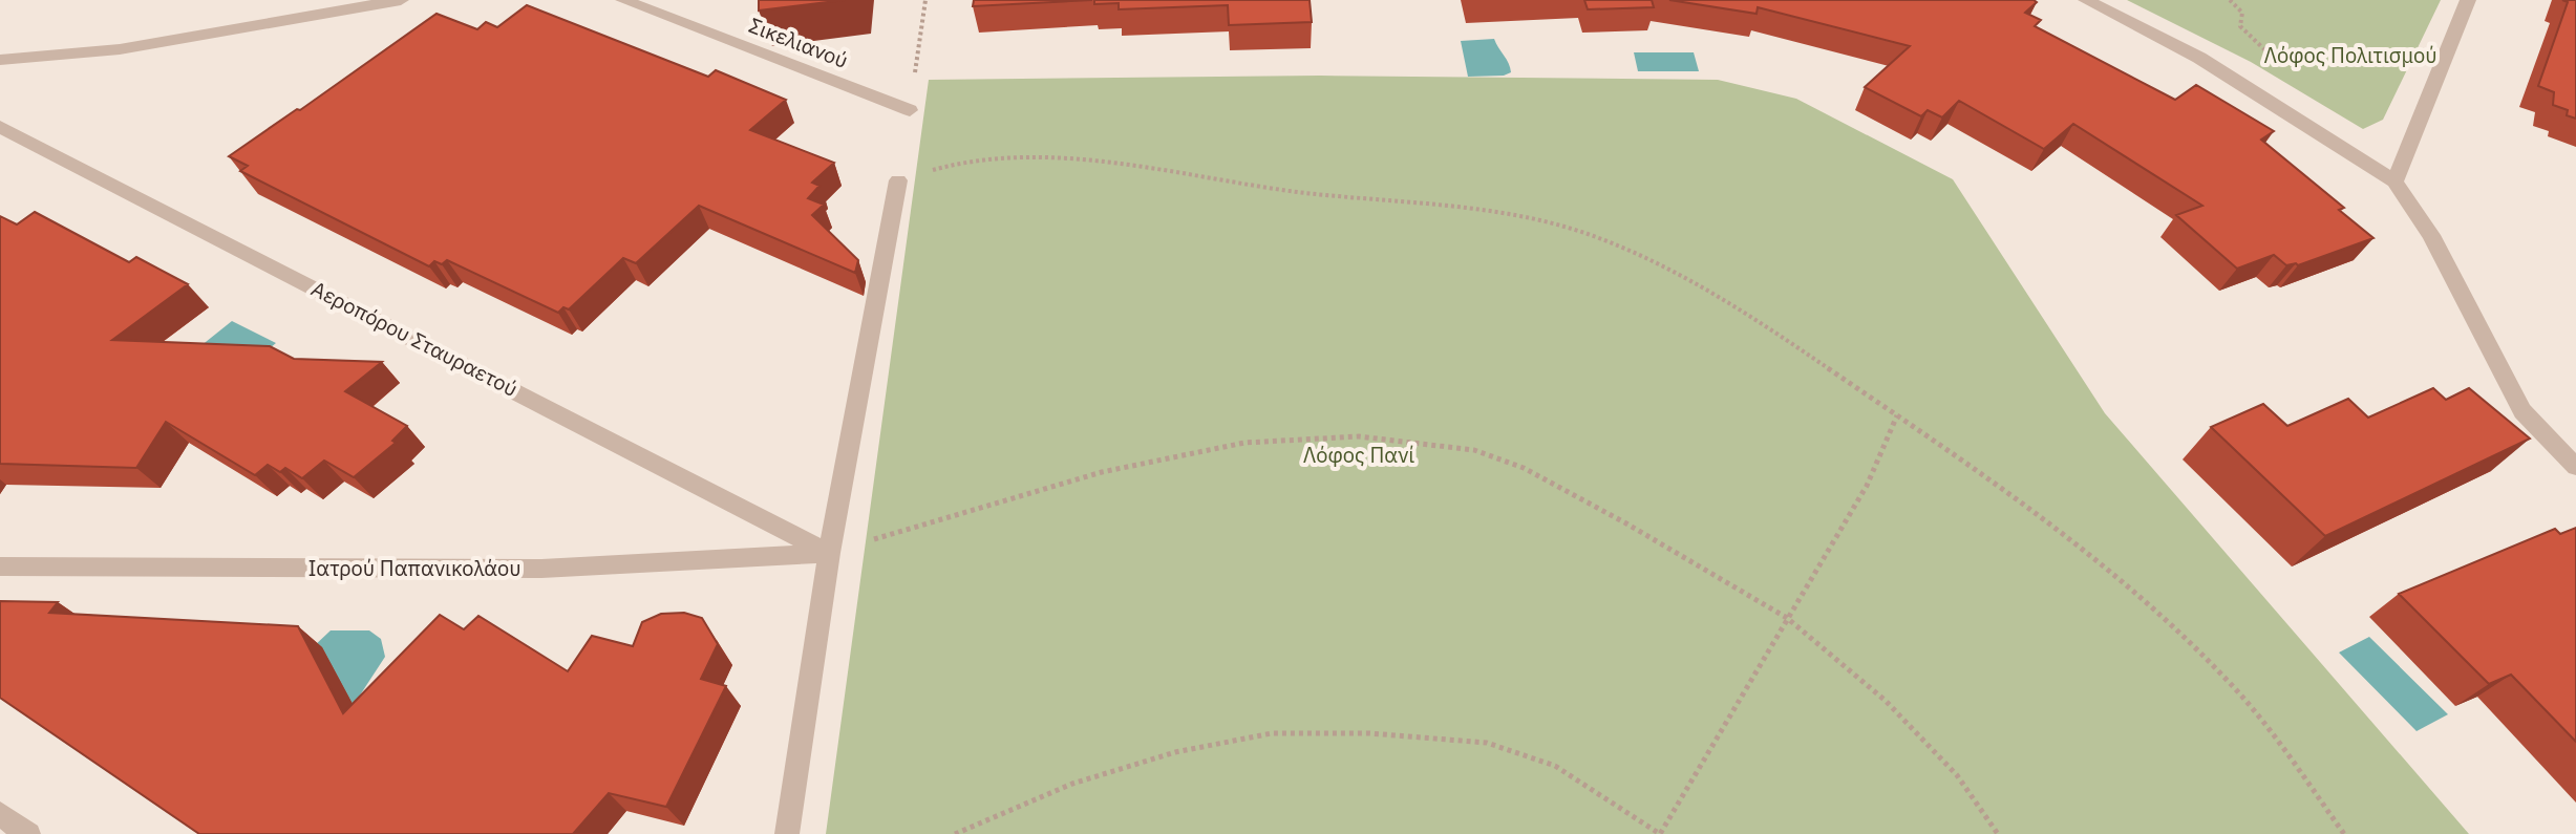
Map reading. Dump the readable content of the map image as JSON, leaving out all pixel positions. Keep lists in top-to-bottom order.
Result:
{
  "streets": {
    "street": ["Σικελιανού", "Αεροπόρου Σταυραετού", "Ιατρού Παπανικολάου"]
  },
  "crossings": [
    ["Αεροπόρου Σταυραετού", "Ιατρού Παπανικολάου"]
  ],
  "parks": ["Λόφος Πολιτισμού", "Λόφος Πανί"]
}
